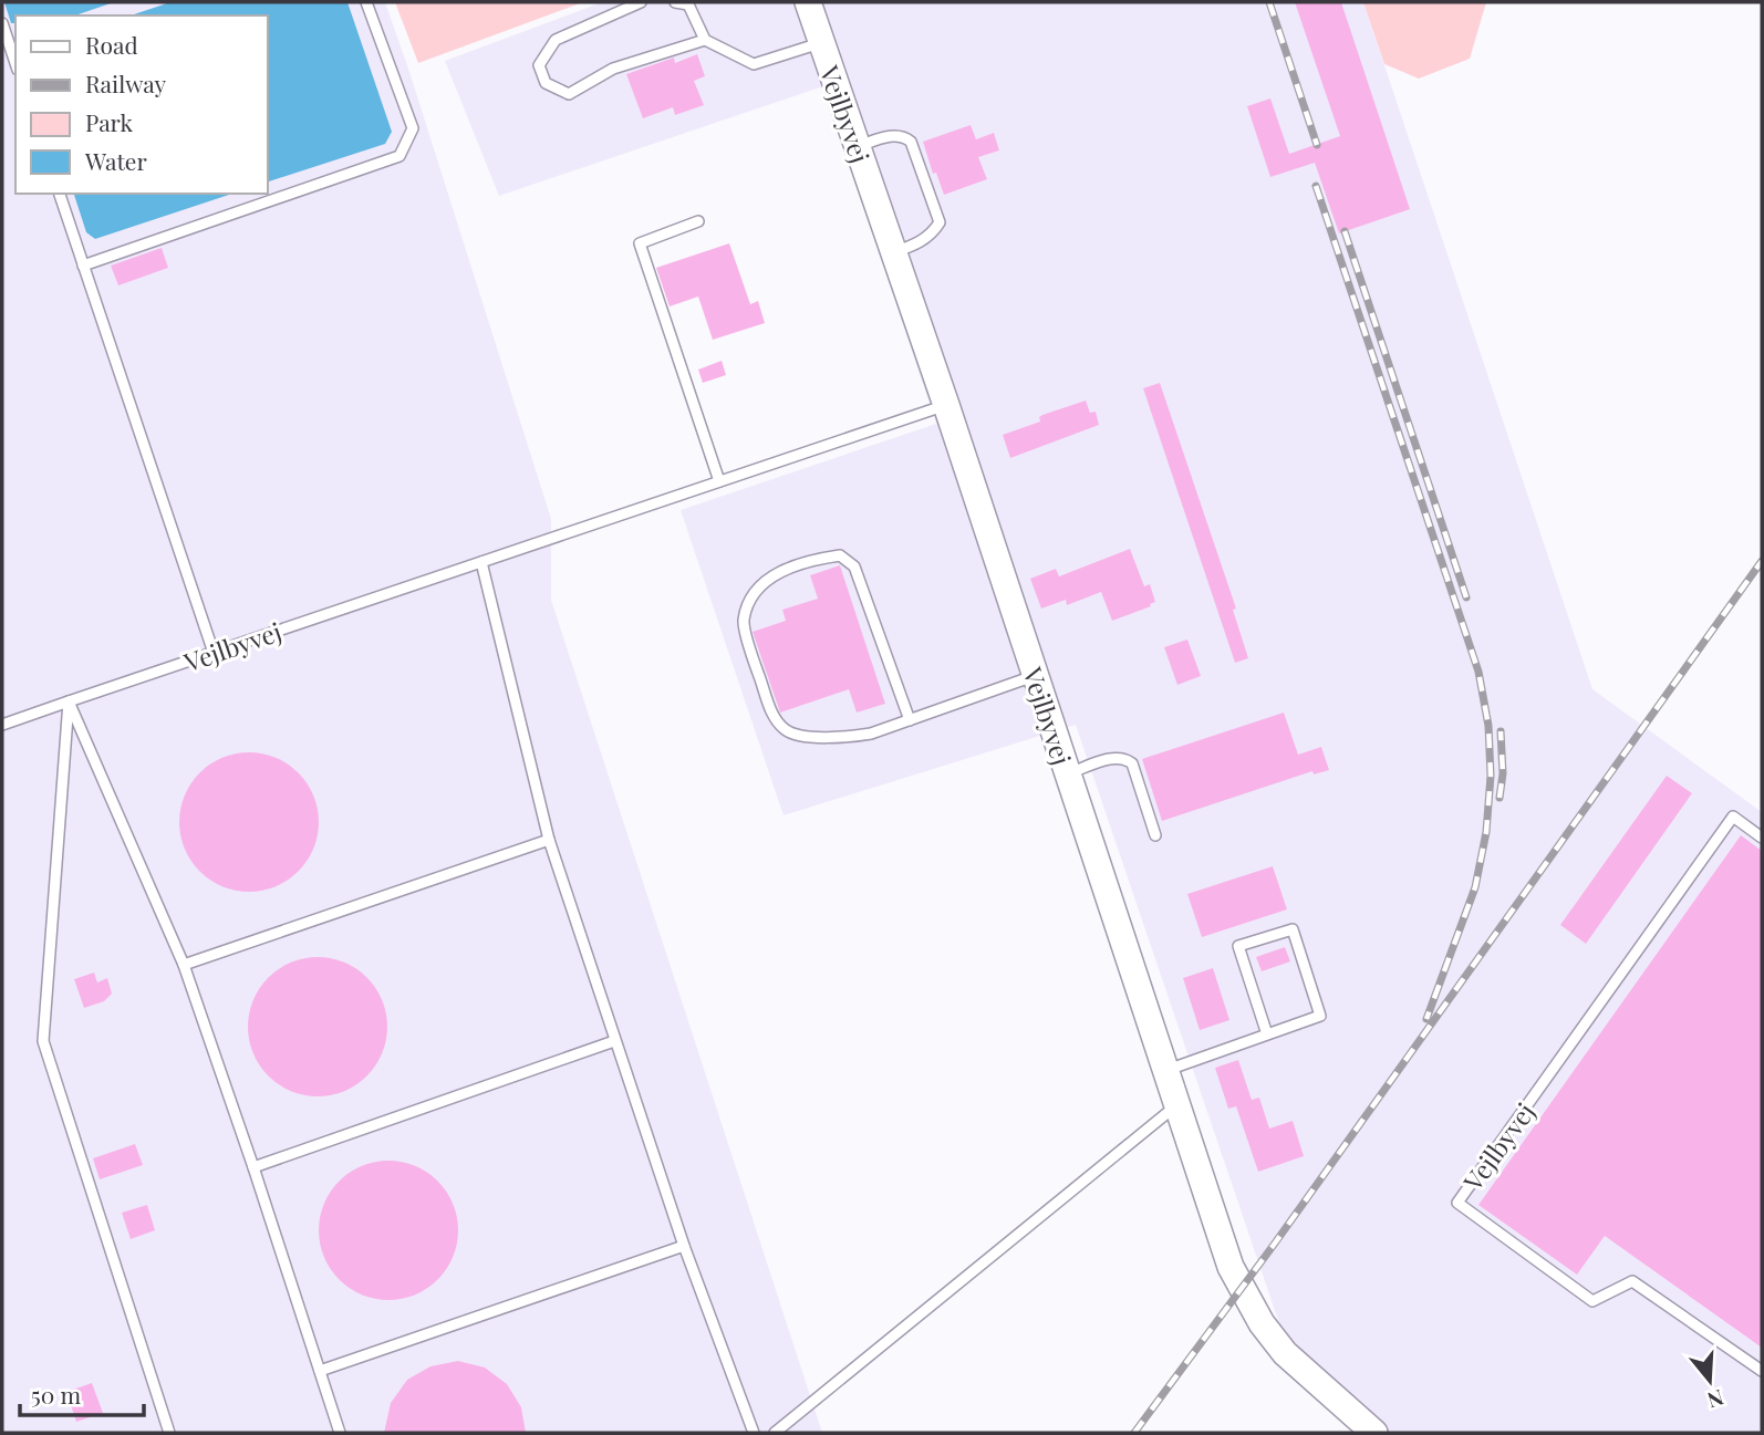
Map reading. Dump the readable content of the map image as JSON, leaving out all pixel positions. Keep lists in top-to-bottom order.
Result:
{
  "streets": {
    "street": ["Vejlbyvej"]
  },
  "legend": [
    "Road",
    "Railway",
    "Park",
    "Water"
  ],
  "scale_bar": "50 m",
  "north": "bottom"
}
